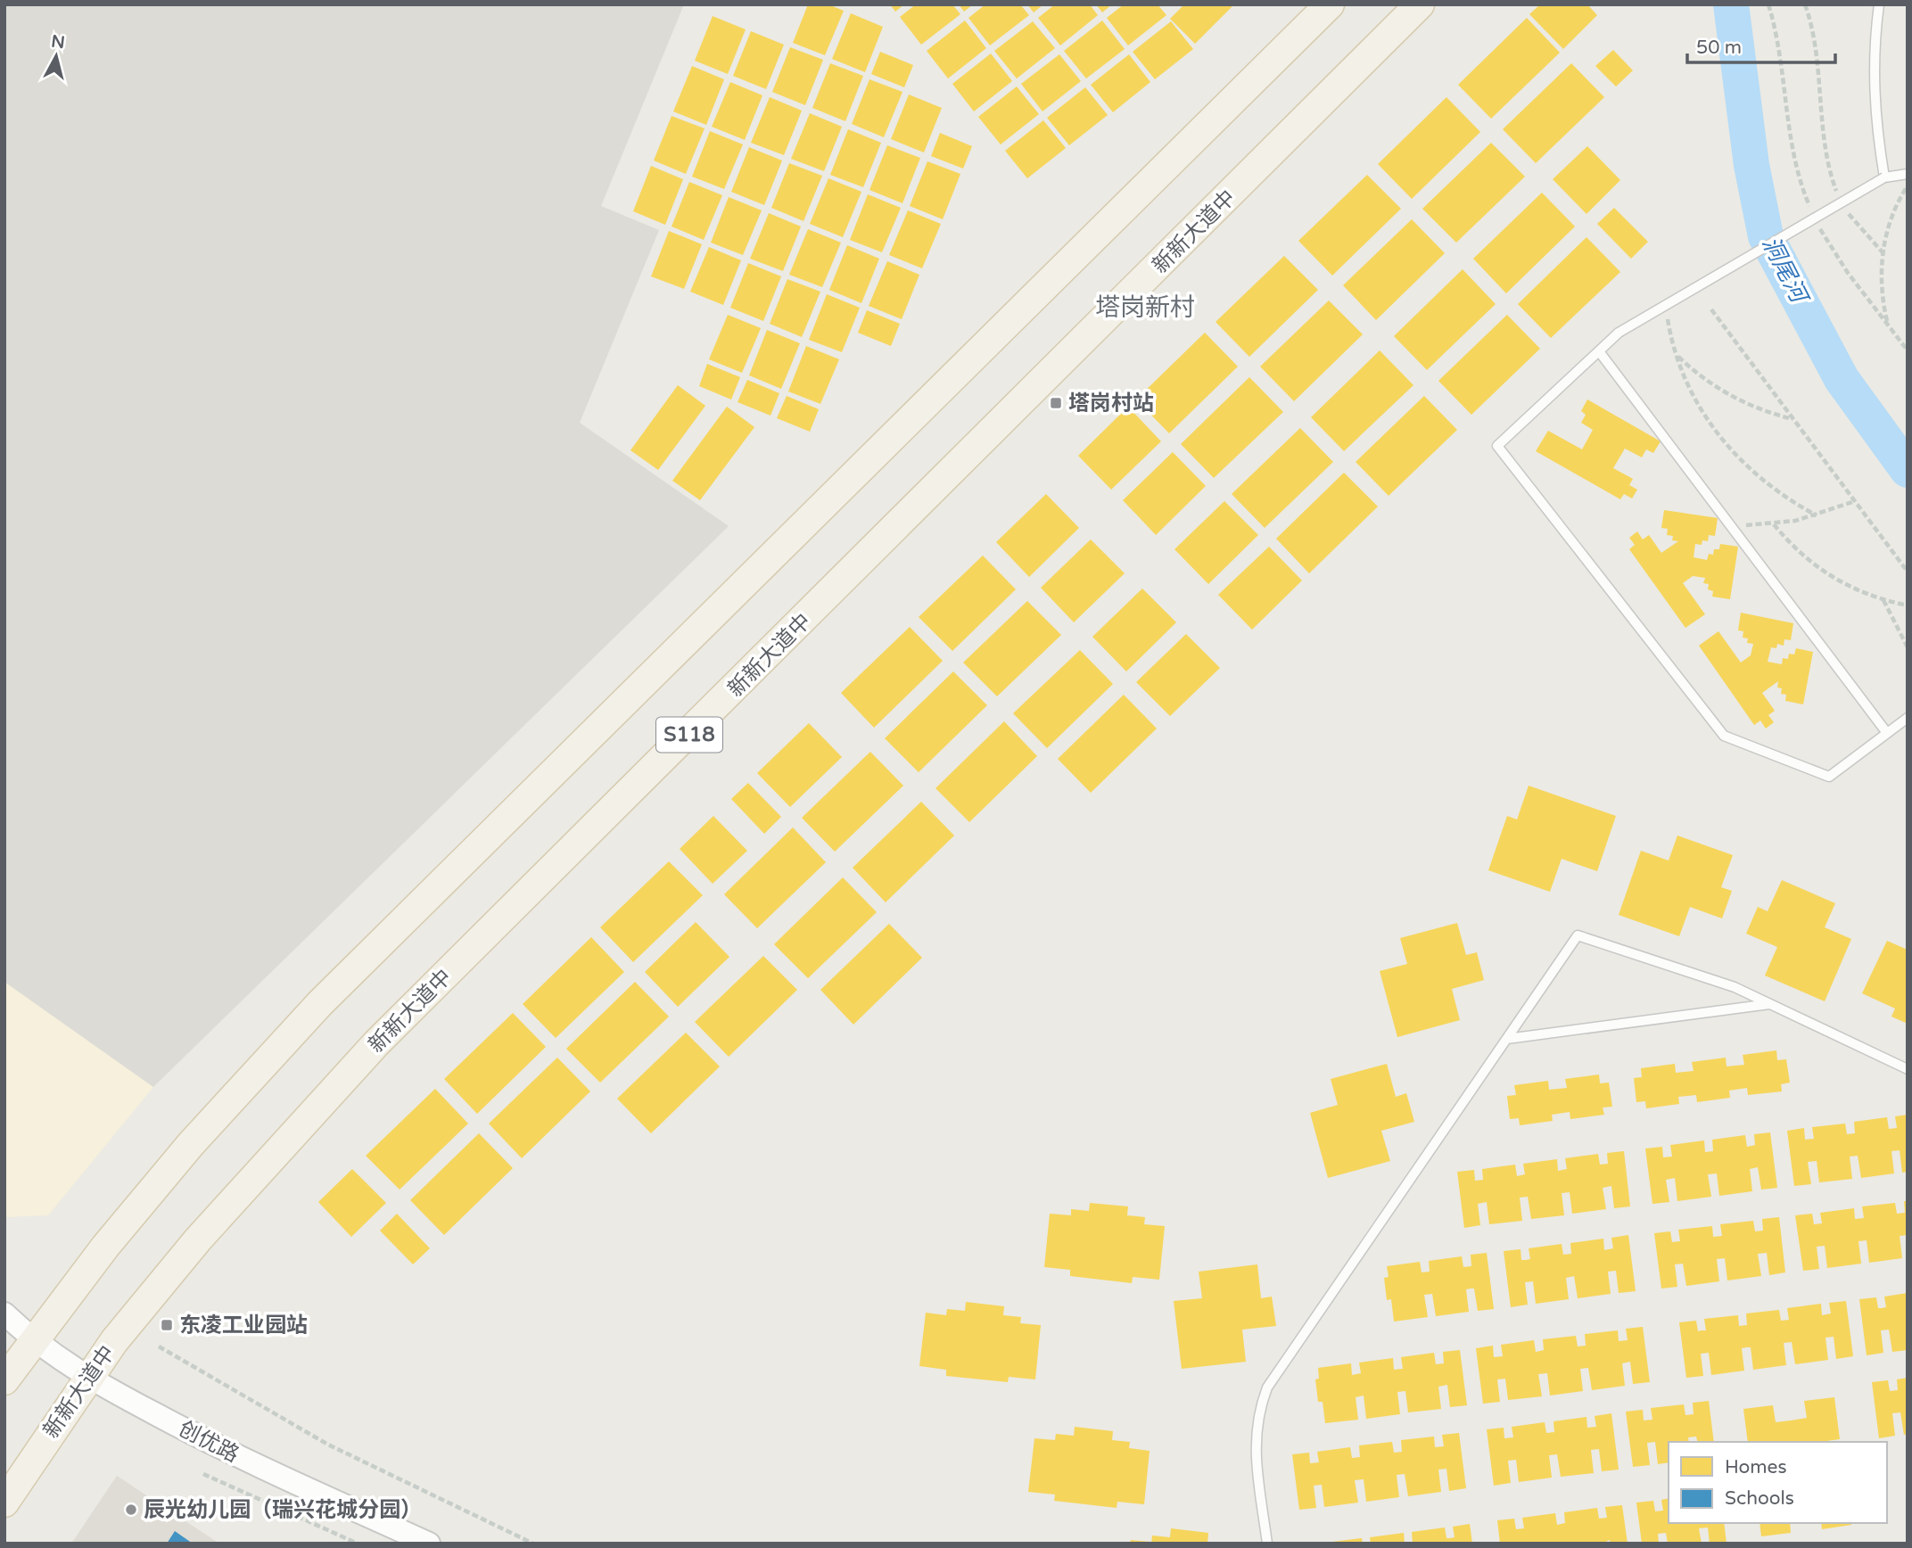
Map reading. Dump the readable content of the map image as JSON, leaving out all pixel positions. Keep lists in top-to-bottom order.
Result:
{
  "streets": {
    "main road": ["新新大道中", "S118"],
    "street": ["创优路"]
  },
  "crossings": [
    ["新新大道中", "创优路"]
  ],
  "districts": ["塔岗新村"],
  "water": ["洞尾河"],
  "places": {
    "transit": ["塔岗村站", "东凌工业园站"],
    "other": ["辰光幼儿园（瑞兴花城分园）"]
  },
  "legend": ["Homes", "Schools"],
  "scale_bar": "50 m",
  "north": "top"
}
